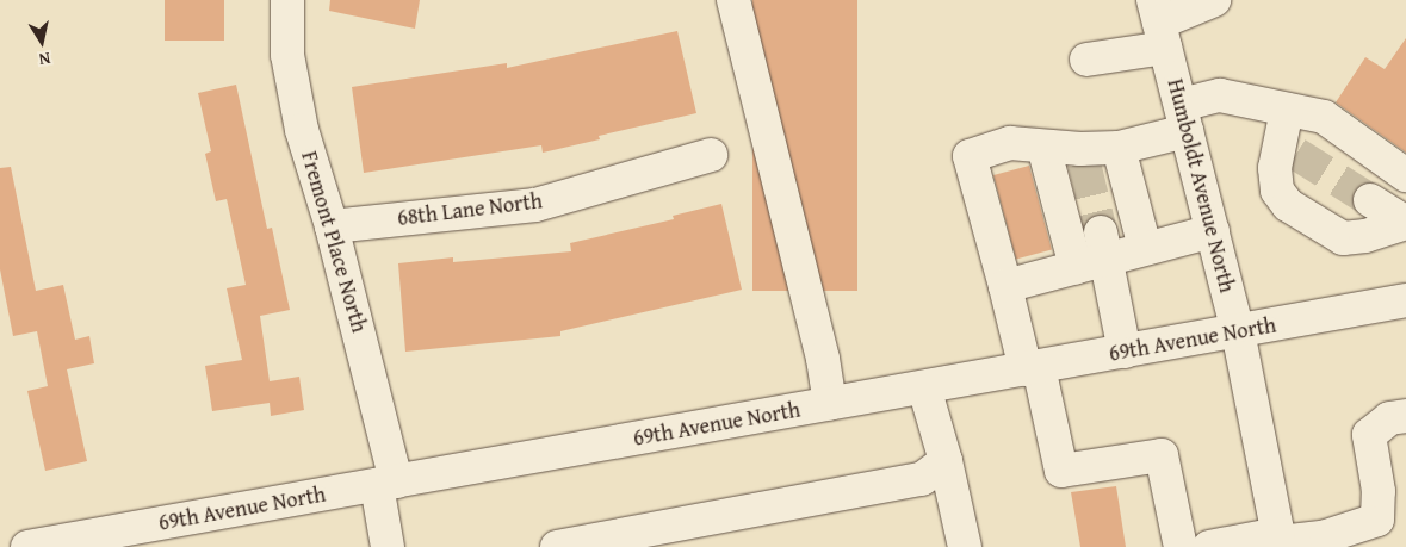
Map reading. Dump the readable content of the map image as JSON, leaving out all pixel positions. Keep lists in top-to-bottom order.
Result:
{
  "streets": {
    "street": [
      "Humboldt Avenue North",
      "68th Lane North",
      "Fremont Place North",
      "69th Avenue North"
    ]
  },
  "crossings": [
    ["Humboldt Avenue North", "69th Avenue North"],
    ["68th Lane North", "Fremont Place North"],
    ["Fremont Place North", "69th Avenue North"]
  ],
  "north": "bottom"
}
